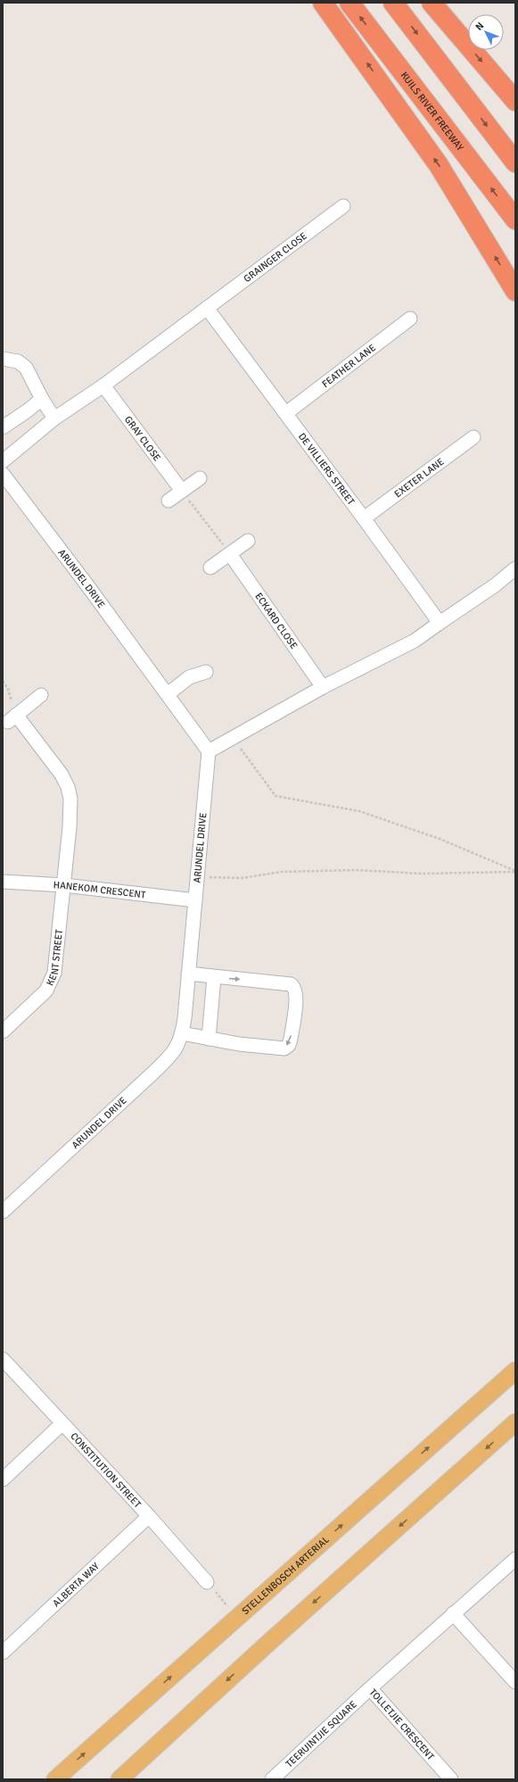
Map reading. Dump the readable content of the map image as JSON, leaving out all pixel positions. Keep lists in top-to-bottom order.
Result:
{
  "streets": {
    "highway": ["KUILS RIVER FREEWAY"],
    "main road": ["STELLENBOSCH ARTERIAL"],
    "street": [
      "GRAINGER CLOSE",
      "FEATHER LANE",
      "GRAY CLOSE",
      "DE VILLIERS STREET",
      "EXETER LANE",
      "ARUNDEL DRIVE",
      "ECKARD CLOSE",
      "HANEKOM CRESCENT",
      "KENT STREET",
      "CONSTITUTION STREET",
      "ALBERTA WAY",
      "TOLLETJIE CRESCENT",
      "TEERUINTJIE SQUARE"
    ]
  },
  "crossings": [
    ["GRAINGER CLOSE", "DE VILLIERS STREET"],
    ["FEATHER LANE", "DE VILLIERS STREET"],
    ["DE VILLIERS STREET", "EXETER LANE"],
    ["ARUNDEL DRIVE", "HANEKOM CRESCENT"],
    ["HANEKOM CRESCENT", "KENT STREET"],
    ["CONSTITUTION STREET", "ALBERTA WAY"],
    ["TOLLETJIE CRESCENT", "TEERUINTJIE SQUARE"]
  ],
  "north": "top left"
}
